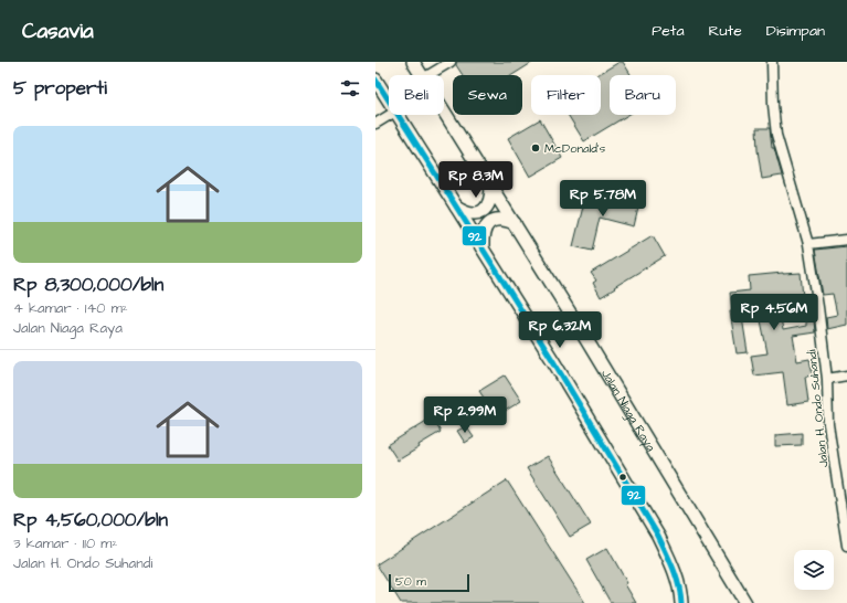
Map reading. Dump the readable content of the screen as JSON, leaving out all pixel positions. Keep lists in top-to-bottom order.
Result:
{
  "streets": {
    "main road": ["Jalan Niaga Raya"],
    "street": ["Jalan H. Ondo Suhandi"]
  },
  "places": ["McDonald's"],
  "lines": ["transit line 92"],
  "scale_bar": "50 m",
  "page": {
    "header": "Casavia",
    "nav": ["Peta", "Rute", "Disimpan"],
    "heading": "5 properti",
    "chip": [
      "Beli",
      "Sewa",
      "Filter",
      "Baru"
    ],
    "list": [
      {
        "name": "Rp 8,300,000/bln",
        "note": "4 kamar · 140 m² · Jalan Niaga Raya"
      },
      {
        "name": "Rp 4,560,000/bln",
        "note": "3 kamar · 110 m² · Jalan H. Ondo Suhandi"
      }
    ],
    "price": [
      "Rp 8.3M",
      "Rp 5.78M",
      "Rp 4.56M",
      "Rp 6.32M",
      "Rp 2.99M"
    ],
    "scale": "50 m"
  }
}
